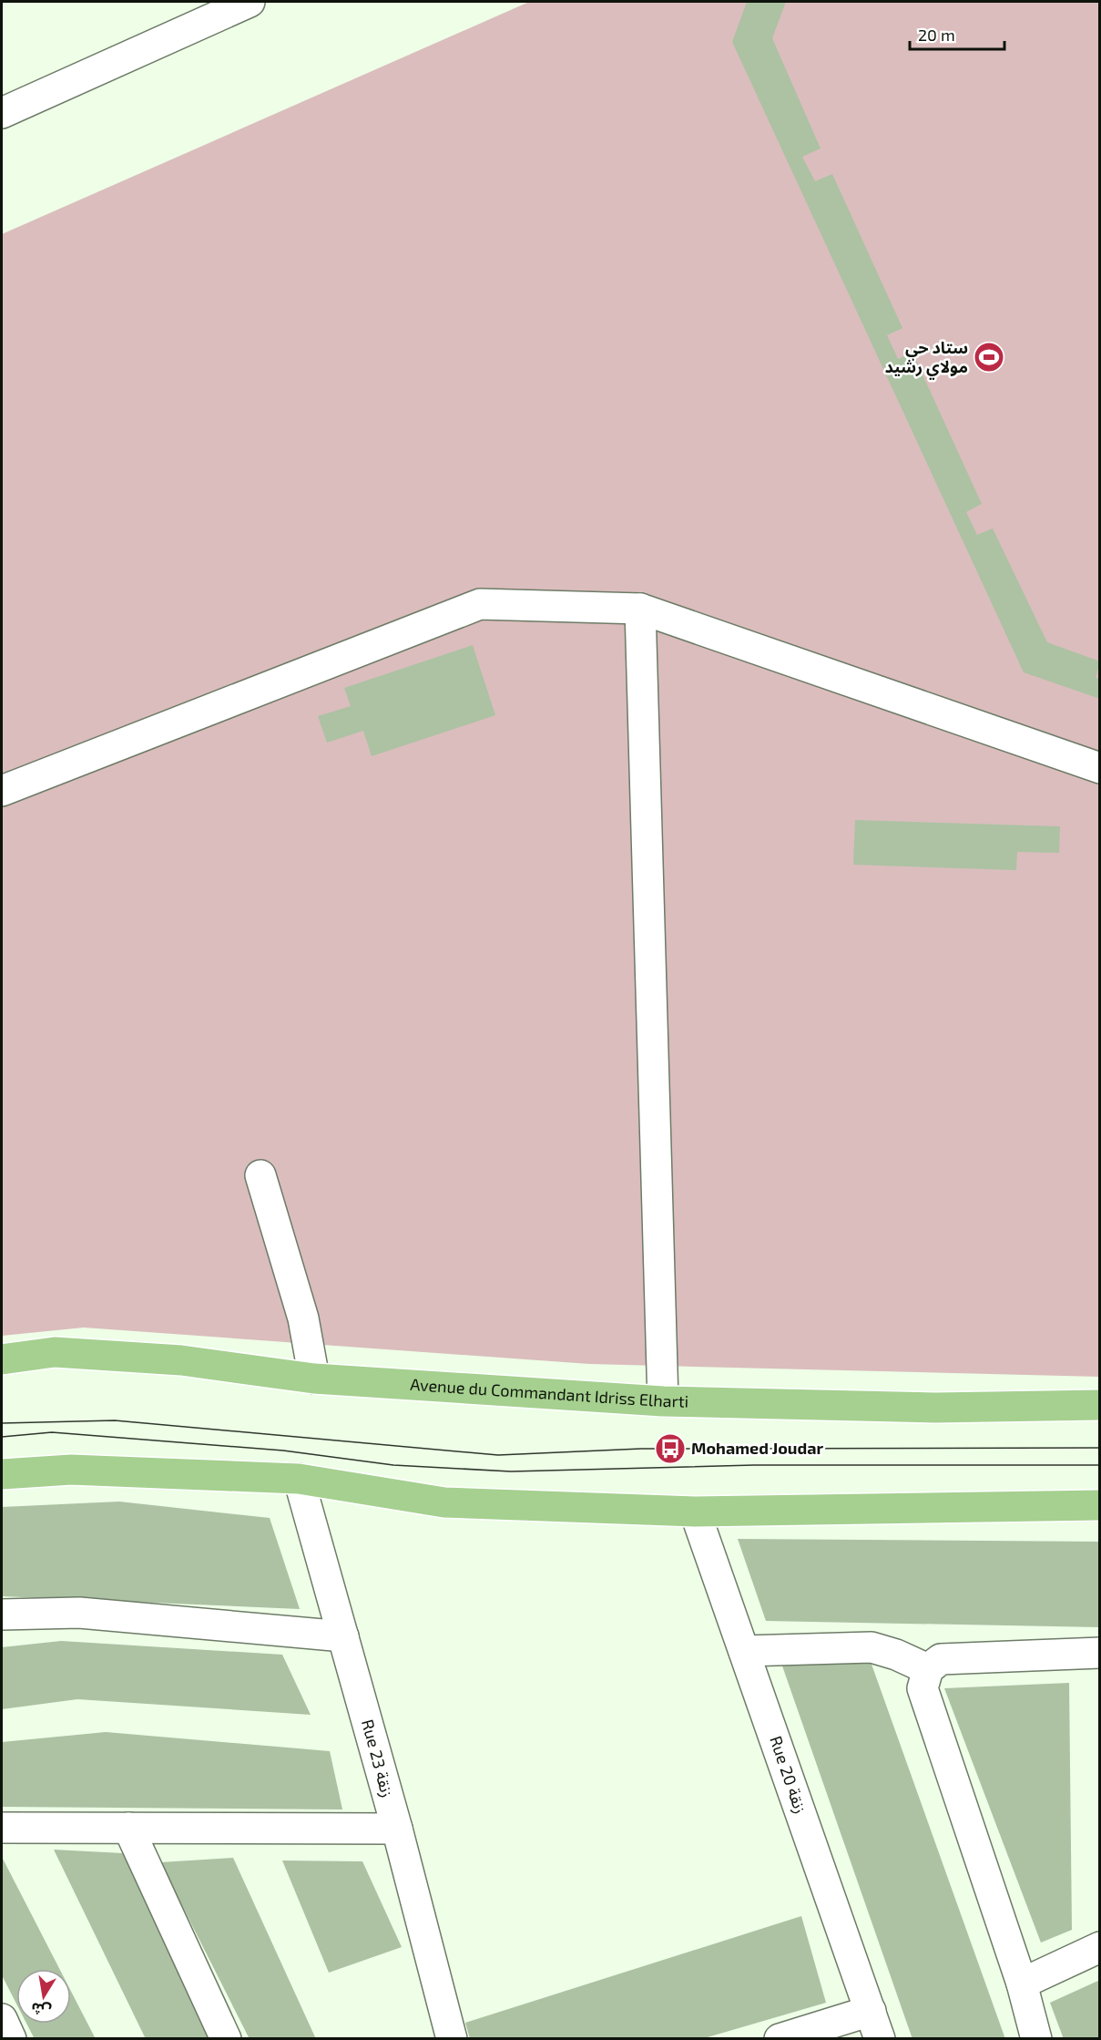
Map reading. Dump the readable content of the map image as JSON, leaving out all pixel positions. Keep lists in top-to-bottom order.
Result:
{
  "streets": {
    "main road": ["Avenue du Commandant Idriss Elharti"],
    "street": ["Rue 23 زنقة", "Rue 20 زنقة"]
  },
  "places": {
    "sports": ["ستاد حي مولاي رشيد"],
    "bus stop": ["Mohamed Joudar"]
  },
  "scale_bar": "20 m",
  "north": "bottom"
}
